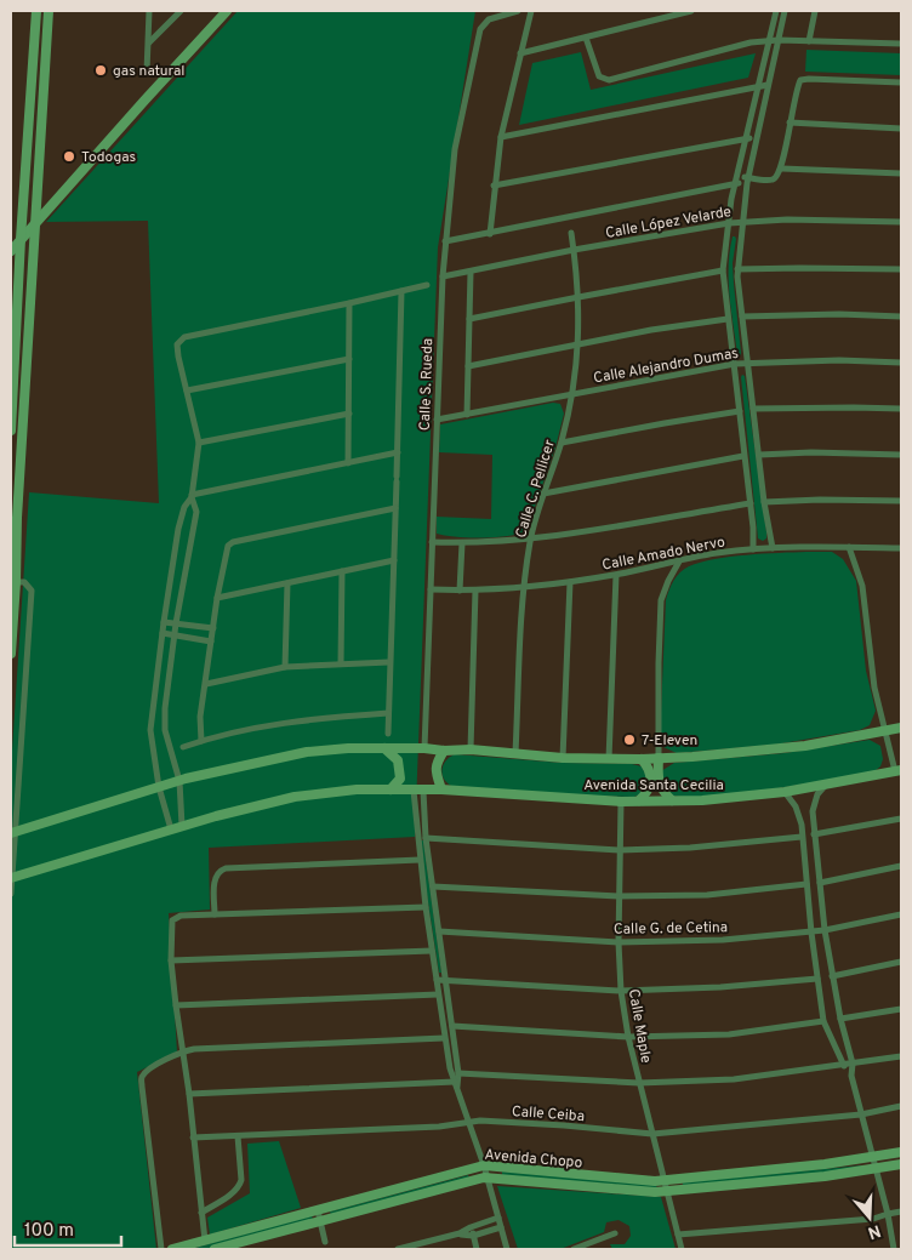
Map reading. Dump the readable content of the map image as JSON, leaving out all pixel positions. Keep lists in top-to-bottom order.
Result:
{
  "streets": {
    "street": [
      "Calle López Velarde",
      "Calle Alejandro Dumas",
      "Calle S. Rueda",
      "Calle C. Pellicer",
      "Calle Amado Nervo",
      "Avenida Santa Cecilia",
      "Calle G. de Cetina",
      "Calle Maple",
      "Calle Ceiba",
      "Avenida Chopo"
    ]
  },
  "crossings": [
    ["Calle López Velarde", "Calle S. Rueda"],
    ["Calle López Velarde", "Calle C. Pellicer"],
    ["Calle Alejandro Dumas", "Calle S. Rueda"],
    ["Calle Alejandro Dumas", "Calle C. Pellicer"],
    ["Calle S. Rueda", "Calle Amado Nervo"],
    ["Calle S. Rueda", "Avenida Santa Cecilia"],
    ["Calle C. Pellicer", "Calle Amado Nervo"],
    ["Calle C. Pellicer", "Avenida Santa Cecilia"],
    ["Avenida Santa Cecilia", "Calle Maple"],
    ["Calle G. de Cetina", "Calle Maple"],
    ["Calle Maple", "Calle Ceiba"],
    ["Calle Maple", "Avenida Chopo"]
  ],
  "places": ["gas natural", "Todogas", "7-Eleven"],
  "scale_bar": "100 m",
  "north": "bottom"
}
